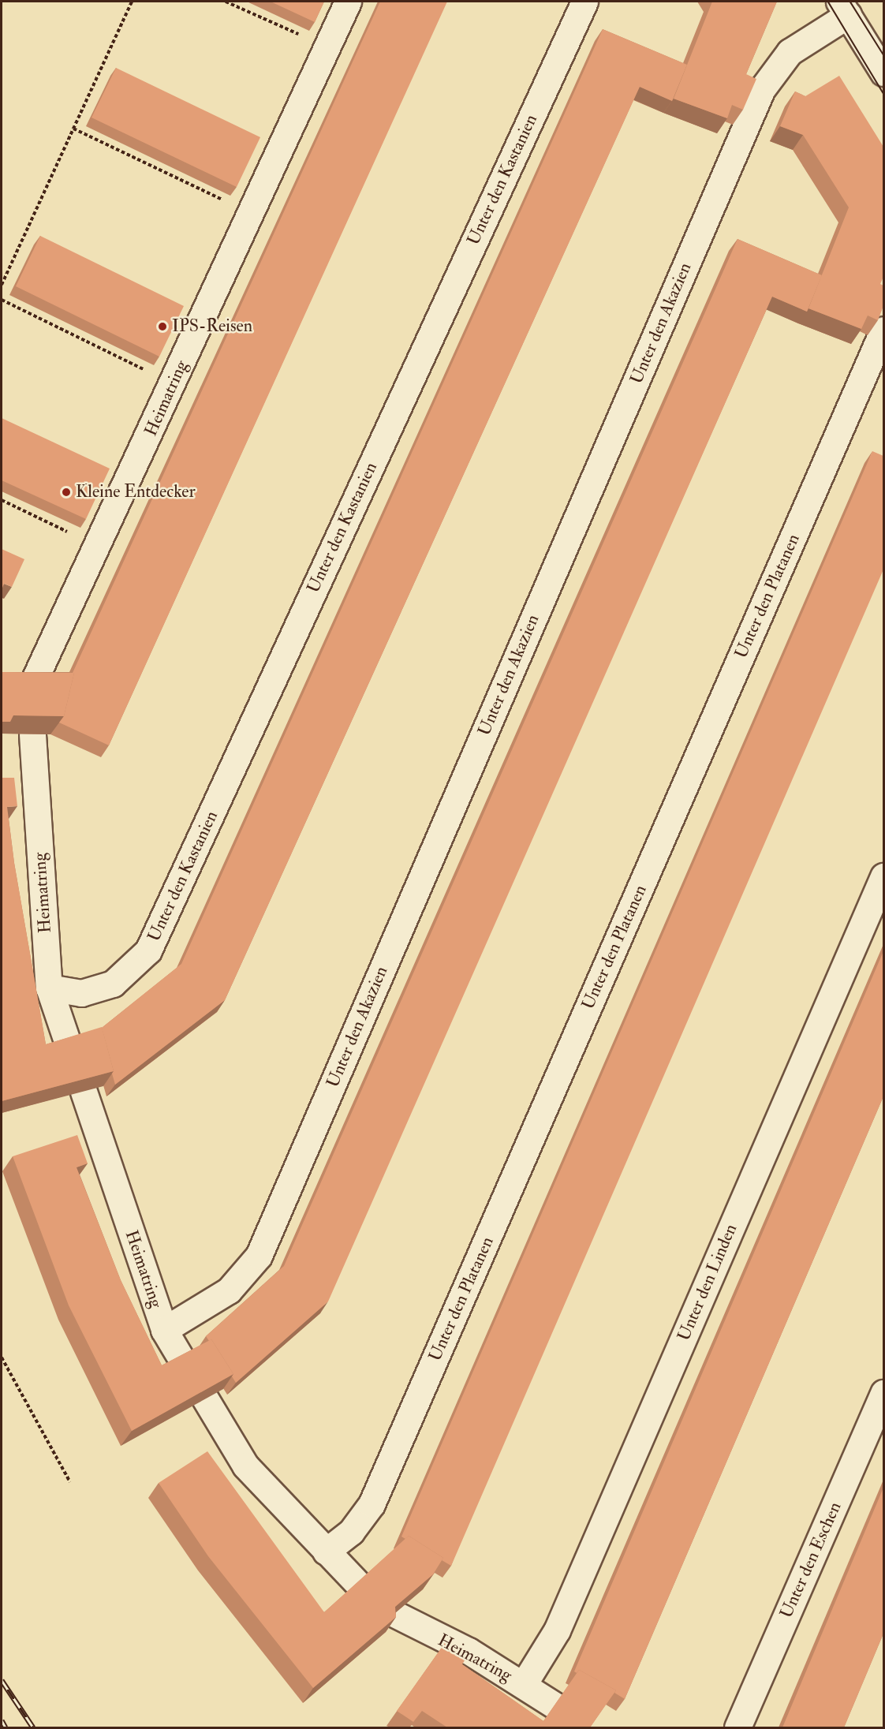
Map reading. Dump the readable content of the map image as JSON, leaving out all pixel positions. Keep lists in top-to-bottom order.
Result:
{
  "streets": {
    "street": [
      "Unter den Kastanien",
      "Unter den Akazien",
      "Heimatring",
      "Unter den Platanen",
      "Unter den Linden",
      "Unter den Eschen"
    ]
  },
  "crossings": [
    ["Unter den Kastanien", "Heimatring"],
    ["Unter den Akazien", "Heimatring"],
    ["Heimatring", "Unter den Linden"]
  ],
  "places": ["IPS-Reisen", "Kleine Entdecker"]
}
